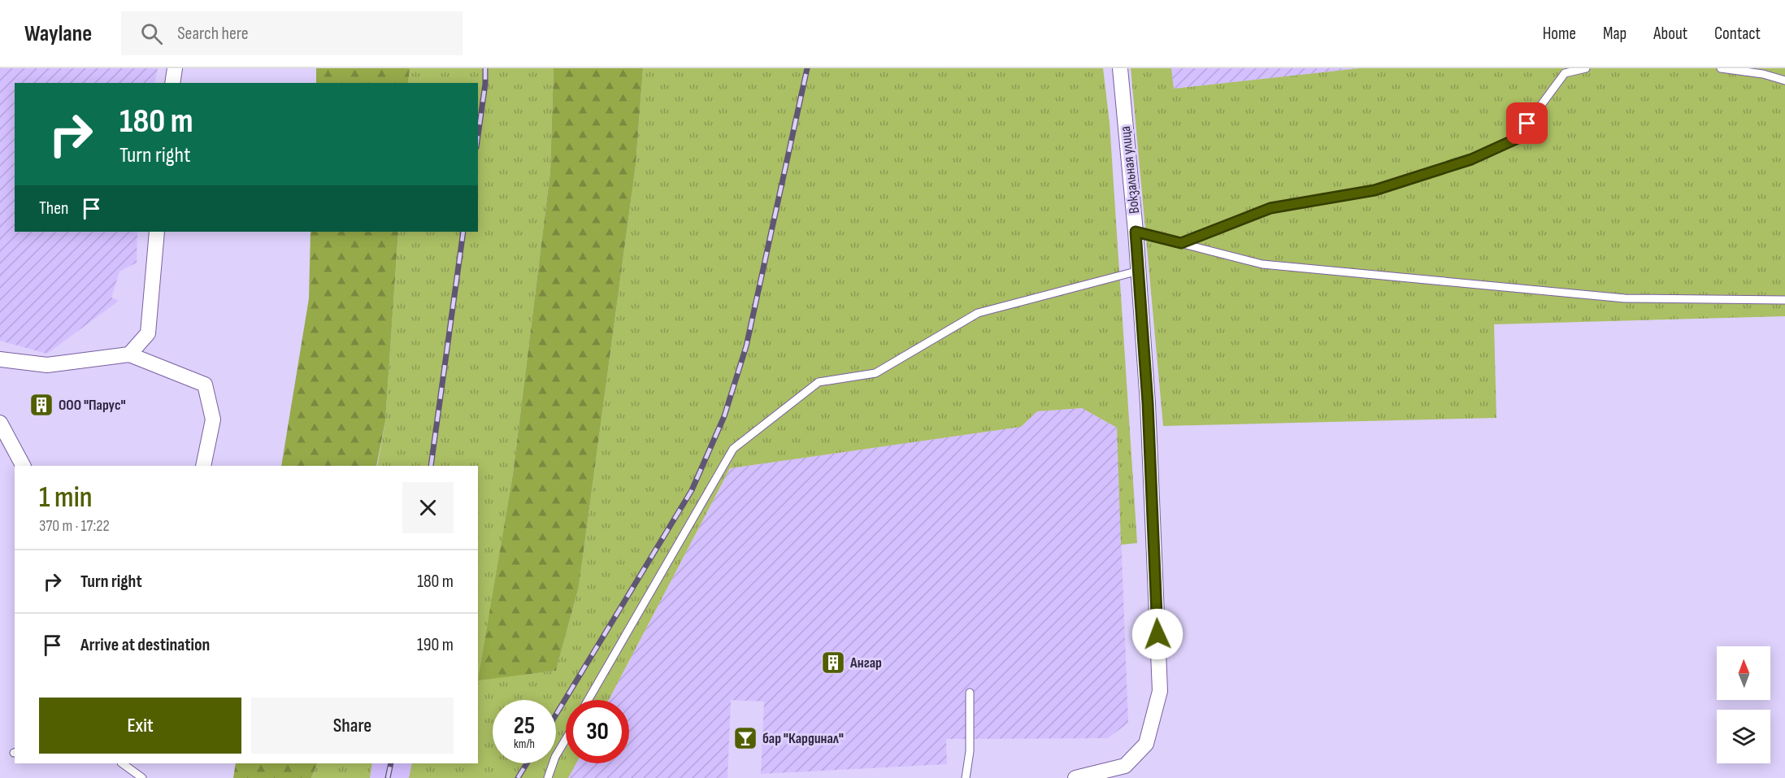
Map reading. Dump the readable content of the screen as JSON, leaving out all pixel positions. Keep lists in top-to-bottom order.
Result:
{
  "streets": {
    "street": ["Вокзальная улица"]
  },
  "places": {
    "building": ["ООО \"Парус\"", "Ангар"],
    "bar": ["бар \"Кардинал\""]
  },
  "north": "top",
  "page": {
    "header": "Waylane",
    "search": "Search here",
    "nav": [
      "Home",
      "Map",
      "About",
      "Contact"
    ],
    "turn": ["180 m", "Turn right"],
    "then": "Then",
    "heading": ["1 min", "370 m · 17:22"],
    "list": [
      {
        "name": "Turn right",
        "value": "180 m"
      },
      {
        "name": "Arrive at destination",
        "value": "190 m"
      }
    ],
    "buttons": ["Exit", "Share"],
    "speed": "25 km/h",
    "limit": "30"
  }
}
